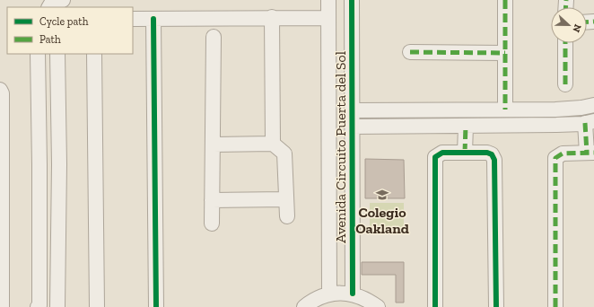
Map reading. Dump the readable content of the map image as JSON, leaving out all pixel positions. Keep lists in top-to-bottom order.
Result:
{
  "streets": {
    "street": ["Avenida Circuito Puerta del Sol"]
  },
  "places": {
    "school or university": ["Colegio Oakland"]
  },
  "legend": ["Cycle path", "Path"],
  "north": "right"
}
